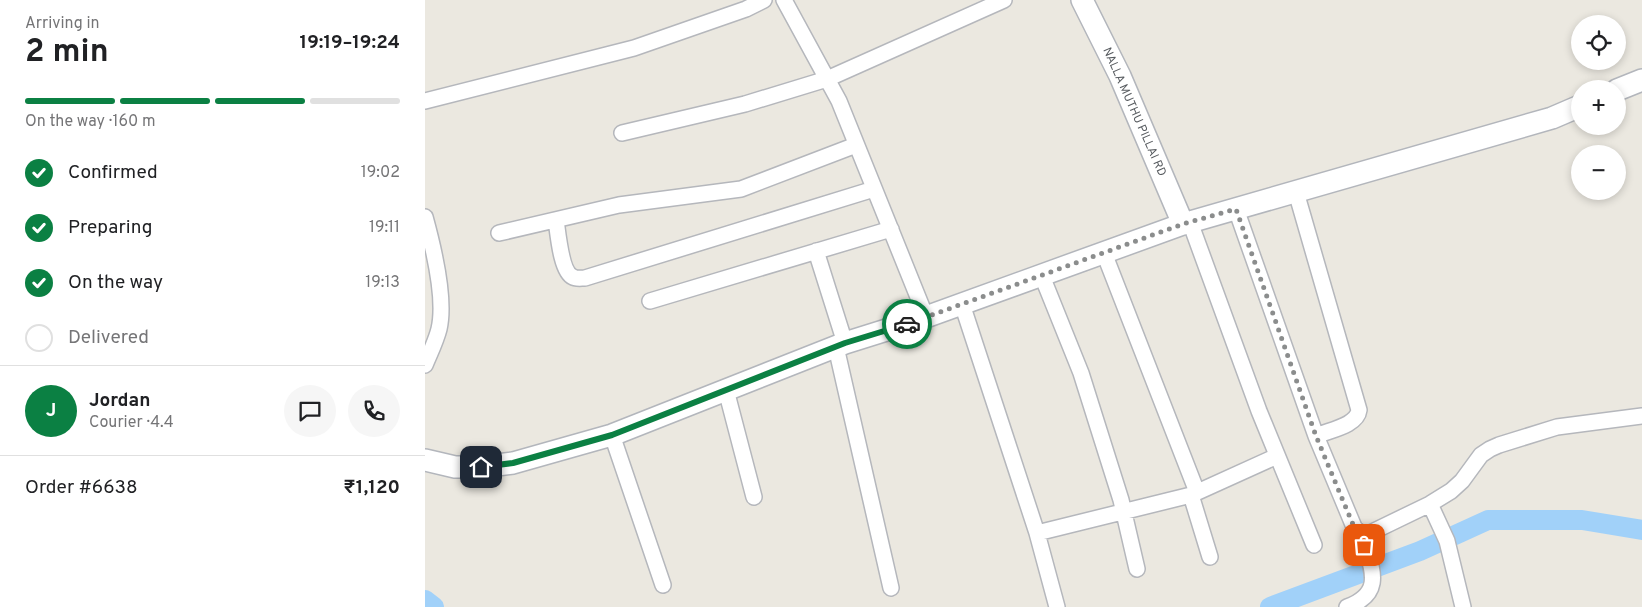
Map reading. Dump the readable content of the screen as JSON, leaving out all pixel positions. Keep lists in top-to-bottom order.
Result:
{
  "streets": {
    "street": ["NALLA MUTHU PILLAI RD"]
  },
  "page": {
    "heading": ["2 min", "Arriving in", "19:19–19:24"],
    "panel": [
      "Jordan",
      "Courier · 4.4",
      "Order #6638",
      "₹1,120"
    ],
    "map_buttons": ["+", "−"],
    "bar": "On the way · 160 m",
    "list": [
      ["Confirmed", "19:02"],
      ["Preparing", "19:11"],
      ["On the way", "19:13"],
      "Delivered"
    ],
    "round": "J"
  }
}
